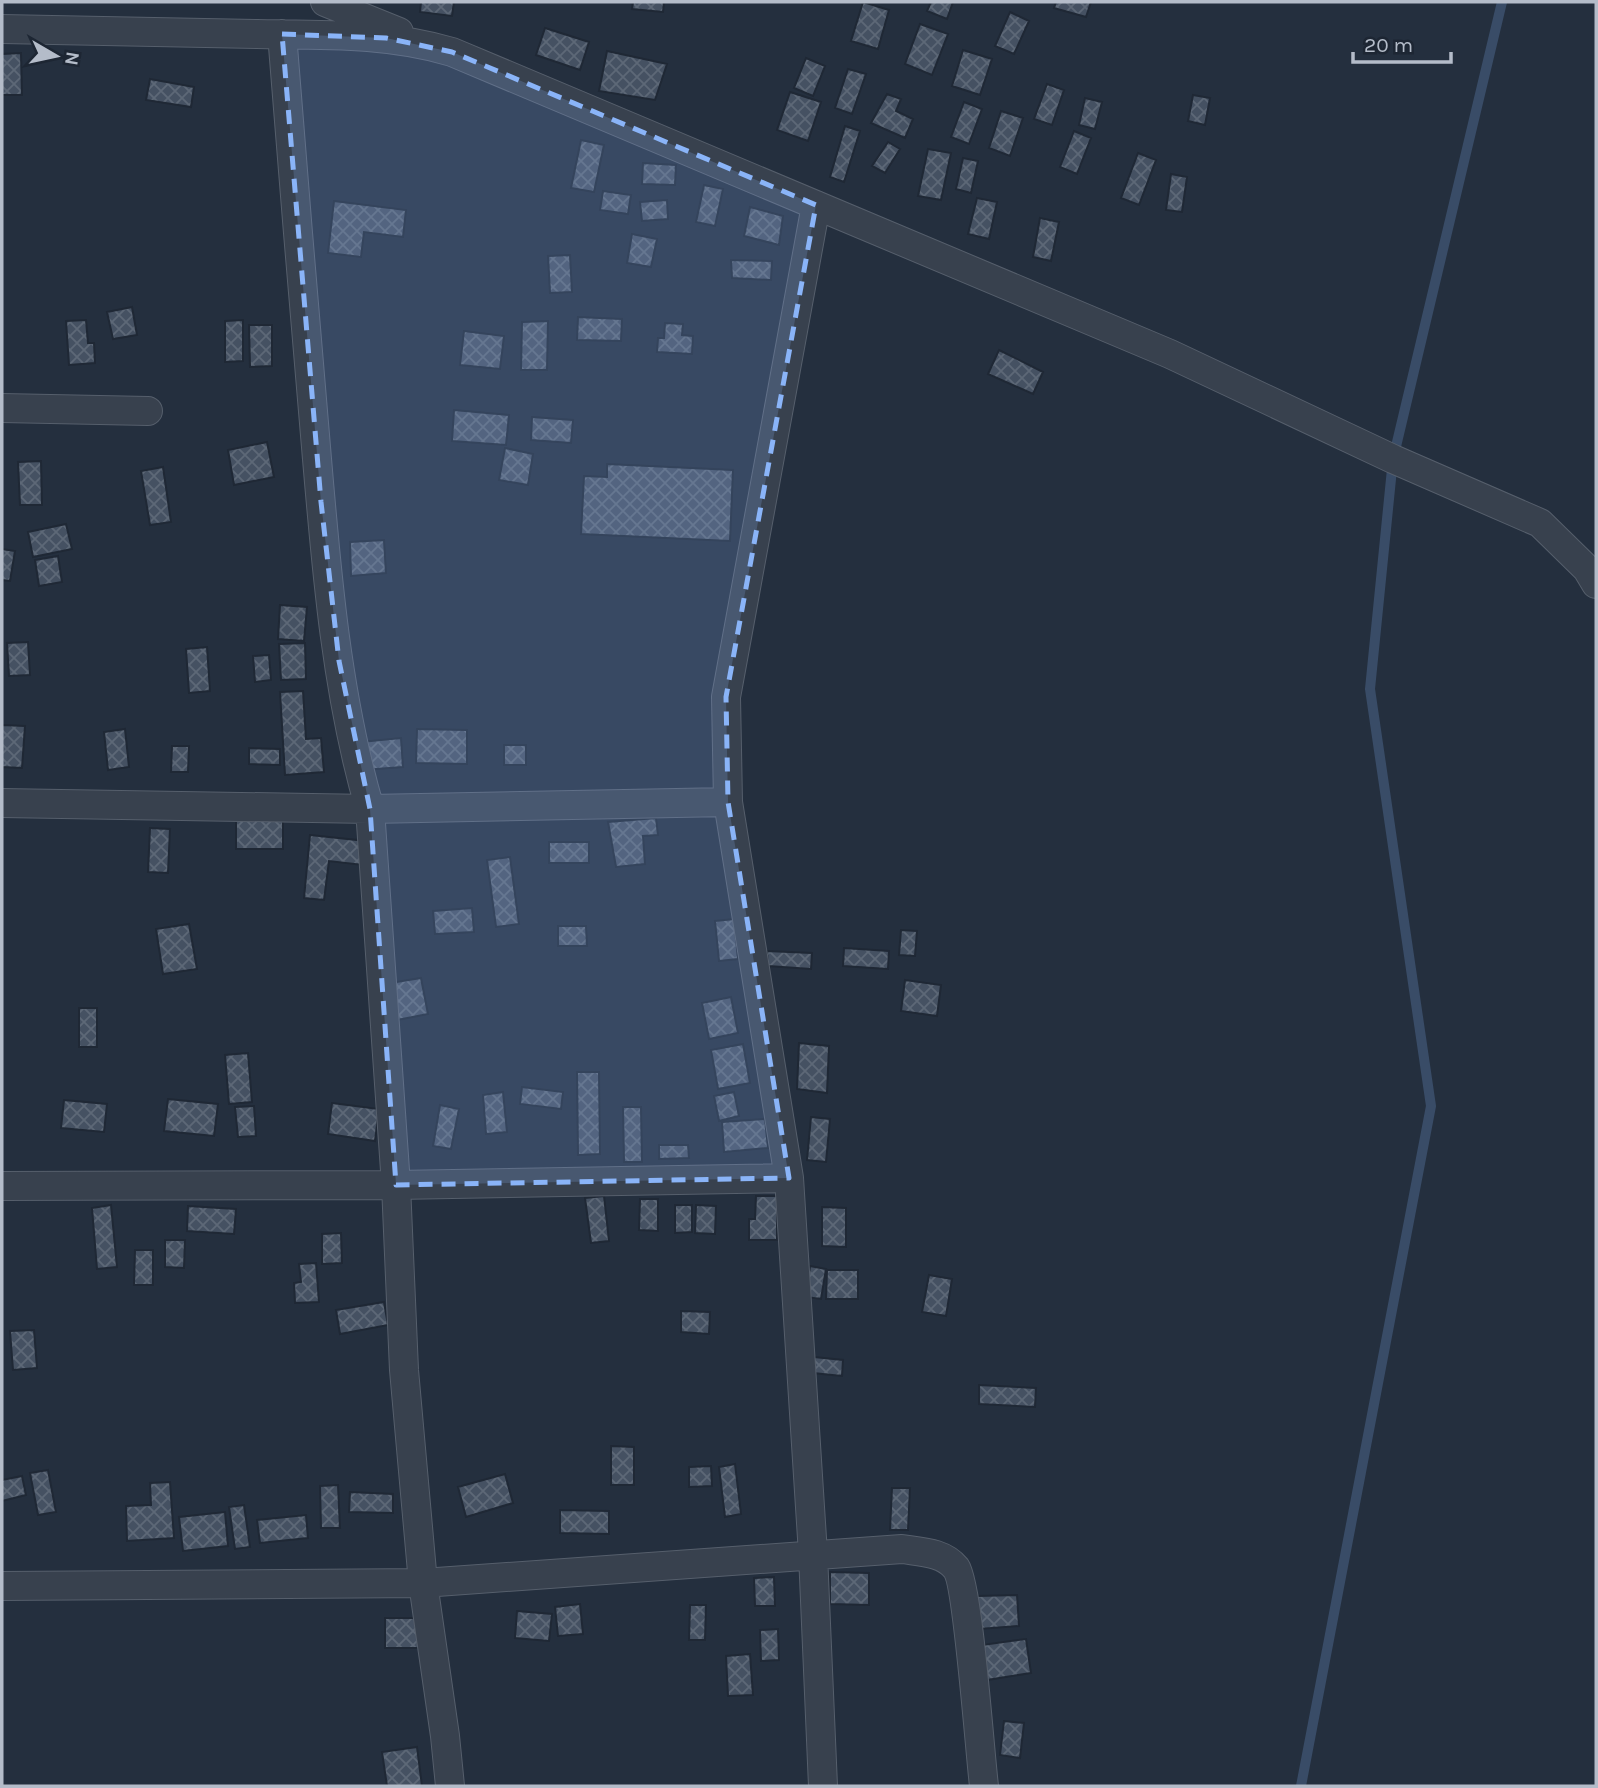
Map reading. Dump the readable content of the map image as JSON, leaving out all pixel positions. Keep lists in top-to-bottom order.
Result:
{
  "scale_bar": "20 m",
  "north": "right"
}
